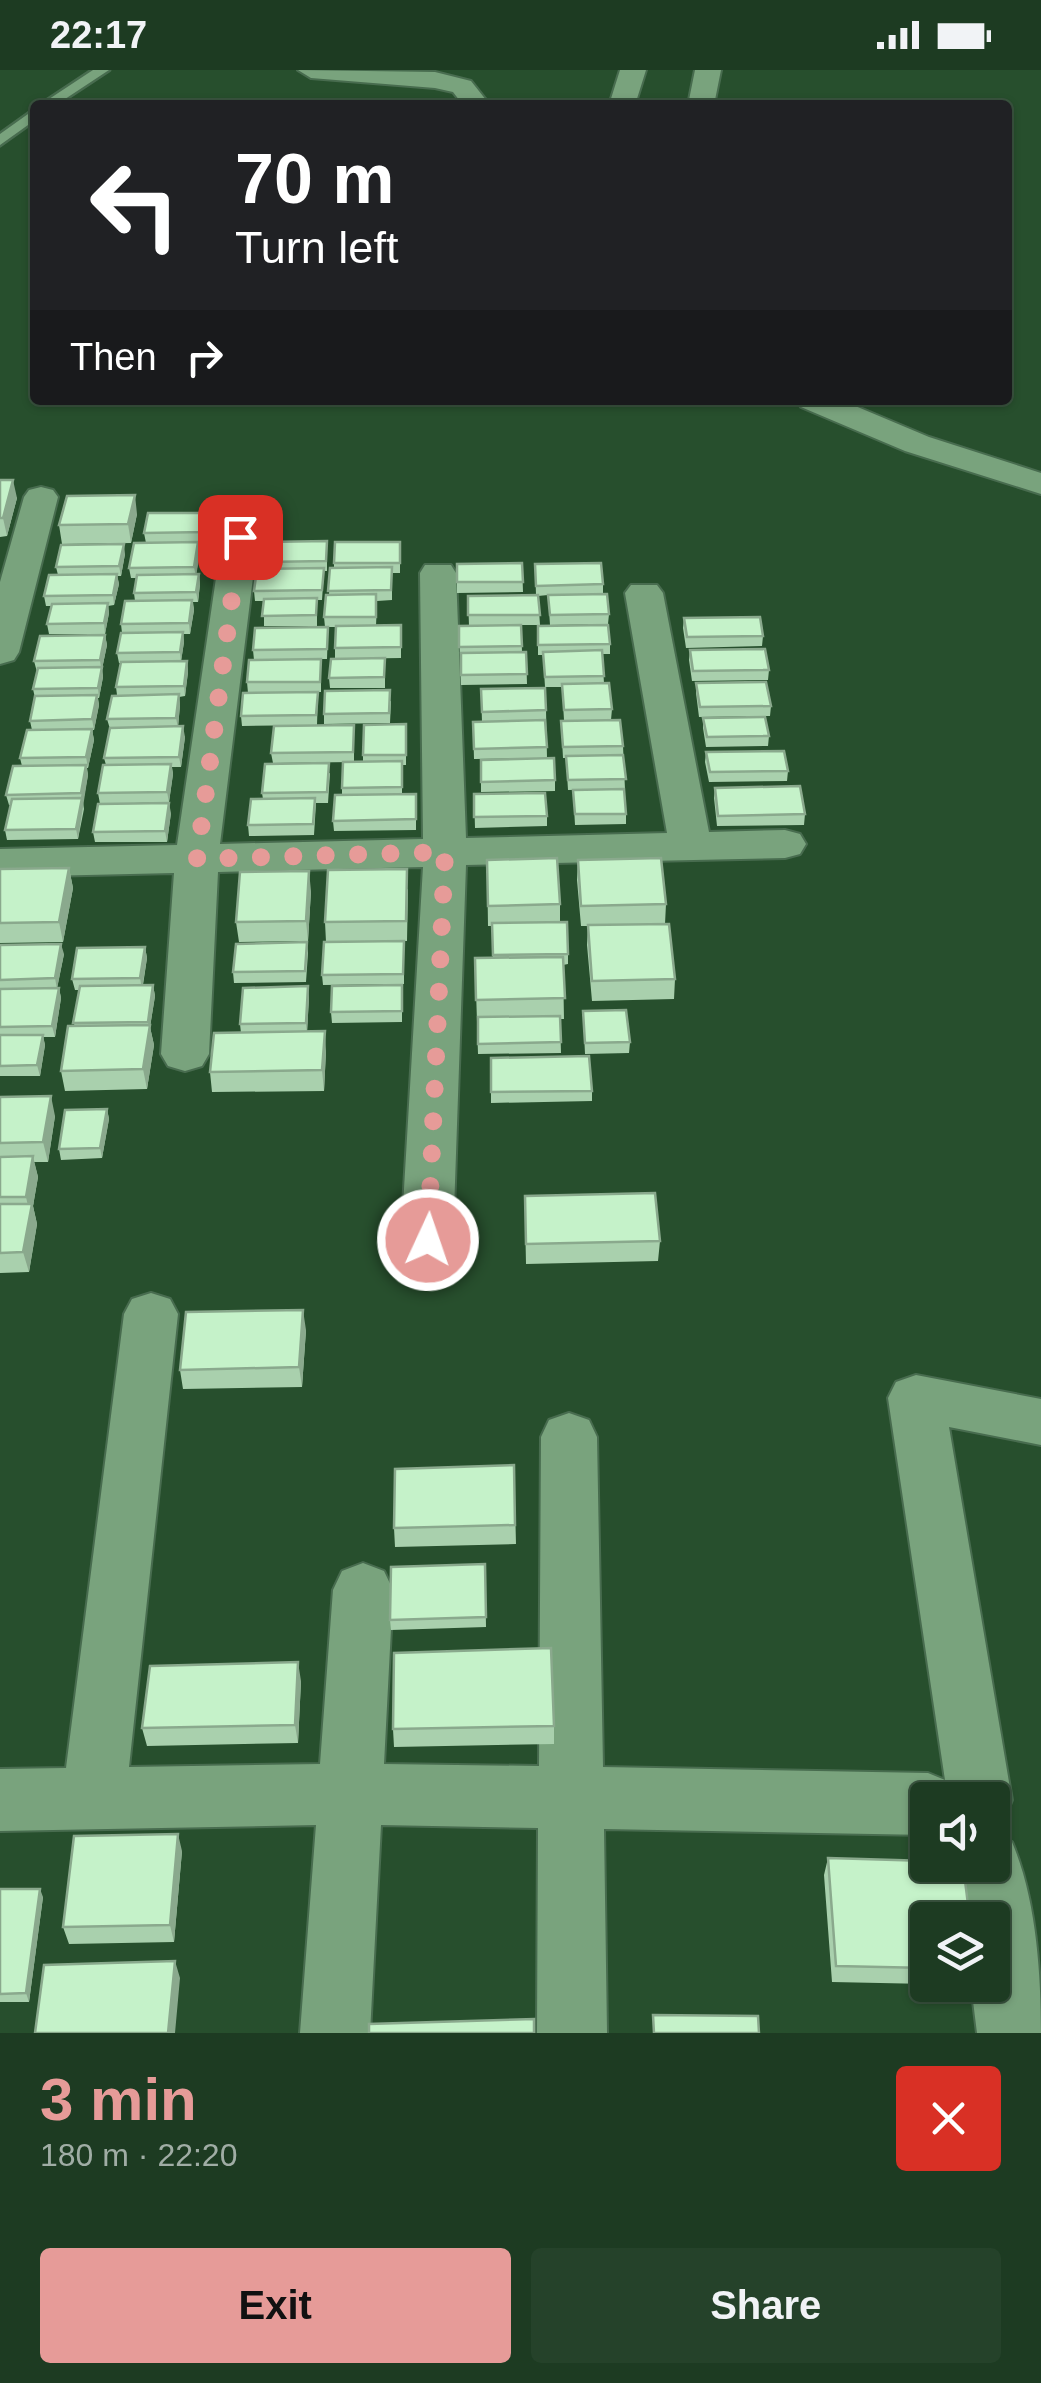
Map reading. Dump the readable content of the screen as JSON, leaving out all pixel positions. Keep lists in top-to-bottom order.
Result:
{
  "page": {
    "status": "22:17",
    "turn": ["70 m", "Turn left"],
    "then": "Then",
    "heading": ["3 min", "180 m · 22:20"],
    "buttons": ["Exit", "Share"]
  }
}
